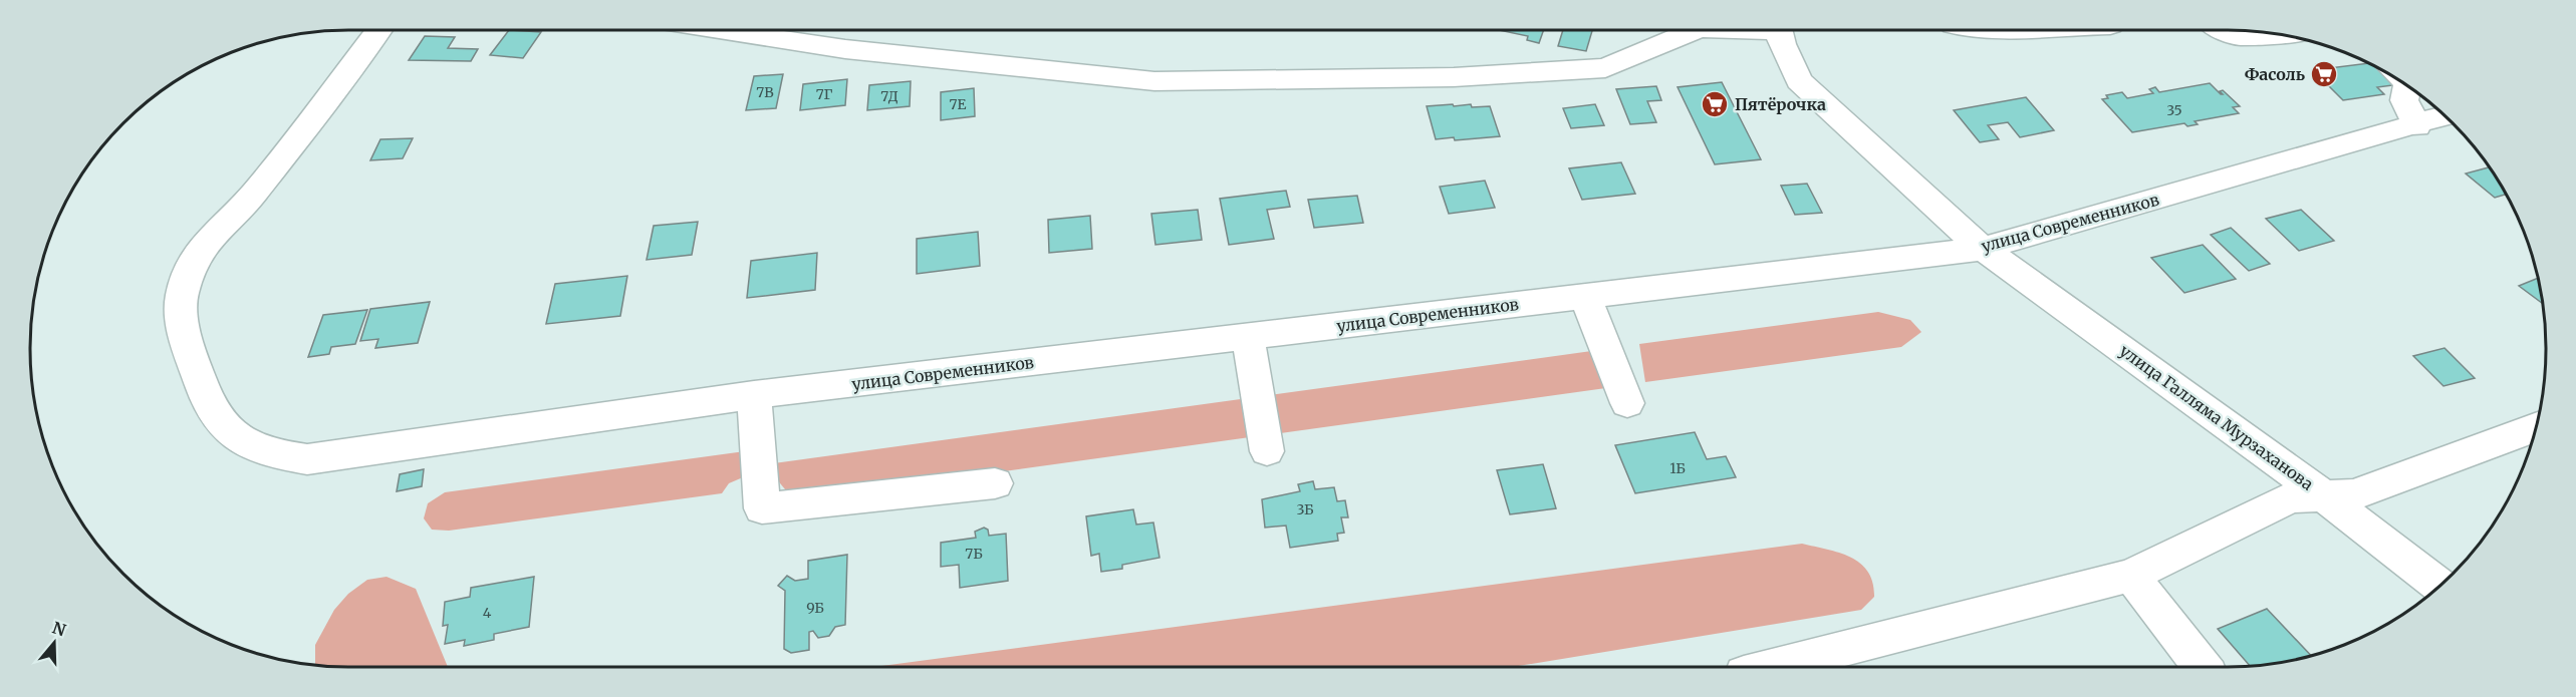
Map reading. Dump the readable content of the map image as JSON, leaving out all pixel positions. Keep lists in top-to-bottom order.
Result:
{
  "streets": {
    "street": ["улица Современников", "улица Галляма Мурзаханова"]
  },
  "crossings": [
    ["улица Современников", "улица Галляма Мурзаханова"]
  ],
  "places": {
    "supermarket": ["Фасоль", "Пятёрочка"]
  },
  "house_numbers": [
    "7В",
    "7Г",
    "7Д",
    "7Е",
    "35",
    "1Б",
    "3Б",
    "7Б",
    "9Б",
    "4"
  ],
  "north": "top"
}
